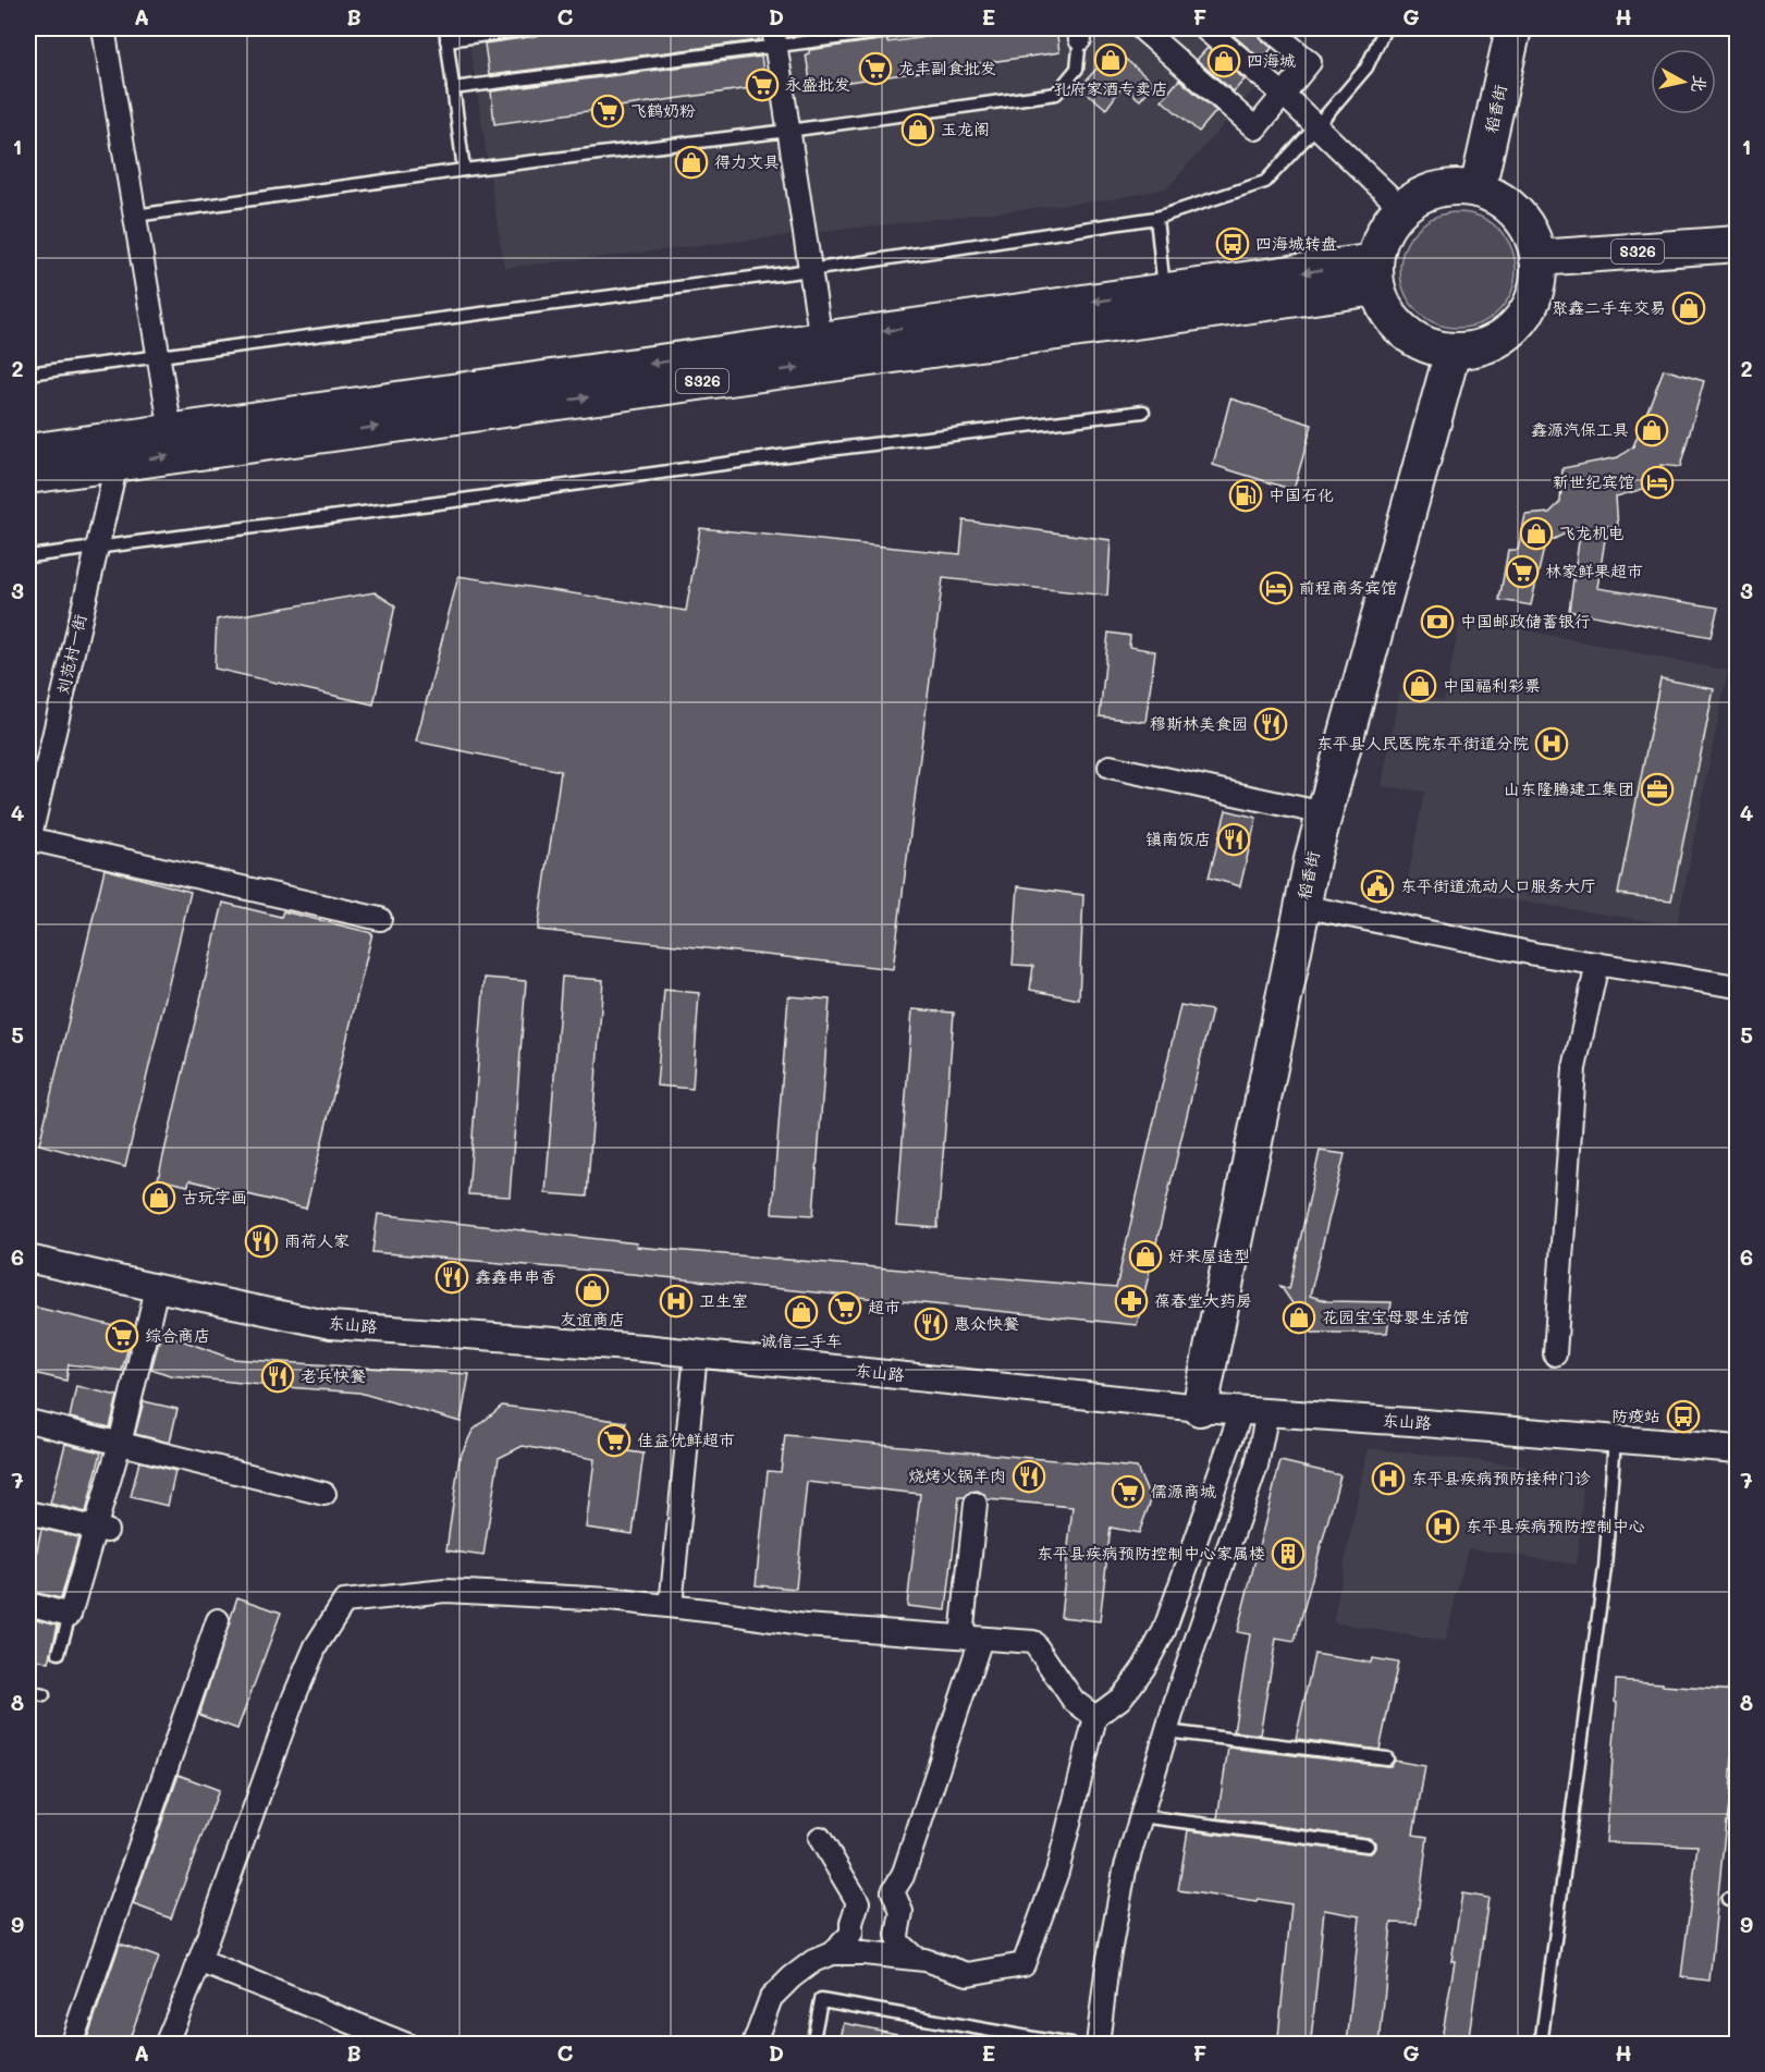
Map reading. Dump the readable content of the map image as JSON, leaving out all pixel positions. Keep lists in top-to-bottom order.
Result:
{
  "streets": {
    "main road": ["稻香街", "S326"],
    "street": ["刘范村一街", "东山路"]
  },
  "crossings": [
    ["稻香街", "S326"],
    ["稻香街", "东山路"],
    ["S326", "刘范村一街"]
  ],
  "places": {
    "shop": [
      "孔府家酒专卖店",
      "四海城",
      "玉龙阁",
      "得力文具",
      "聚鑫二手车交易",
      "鑫源汽保工具",
      "飞龙机电",
      "中国福利彩票",
      "古玩字画",
      "好来屋造型",
      "友谊商店",
      "诚信二手车",
      "花园宝宝母婴生活馆"
    ],
    "supermarket": [
      "龙丰副食批发",
      "永盛批发",
      "飞鹤奶粉",
      "林家鲜果超市",
      "超市",
      "综合商店",
      "佳益优鲜超市",
      "儒源商城"
    ],
    "bus stop": ["四海城转盘", "防疫站"],
    "hotel": ["新世纪宾馆", "前程商务宾馆"],
    "fuel station": ["中国石化"],
    "bank": ["中国邮政储蓄银行"],
    "restaurant": [
      "穆斯林美食园",
      "镇南饭店",
      "雨荷人家",
      "鑫鑫串串香",
      "惠众快餐",
      "老兵快餐",
      "烧烤火锅羊肉"
    ],
    "hospital": [
      "东平县人民医院东平街道分院",
      "卫生室",
      "东平县疾病预防接种门诊",
      "东平县疾病预防控制中心"
    ],
    "office": ["山东隆腾建工集团"],
    "public building": ["东平街道流动人口服务大厅"],
    "pharmacy": ["葆春堂大药房"],
    "building": ["东平县疾病预防控制中心家属楼"]
  },
  "north": "right",
  "grid": {
    "columns": [
      "A",
      "B",
      "C",
      "D",
      "E",
      "F",
      "G",
      "H"
    ],
    "rows": [
      "1",
      "2",
      "3",
      "4",
      "5",
      "6",
      "7",
      "8",
      "9"
    ]
  }
}
